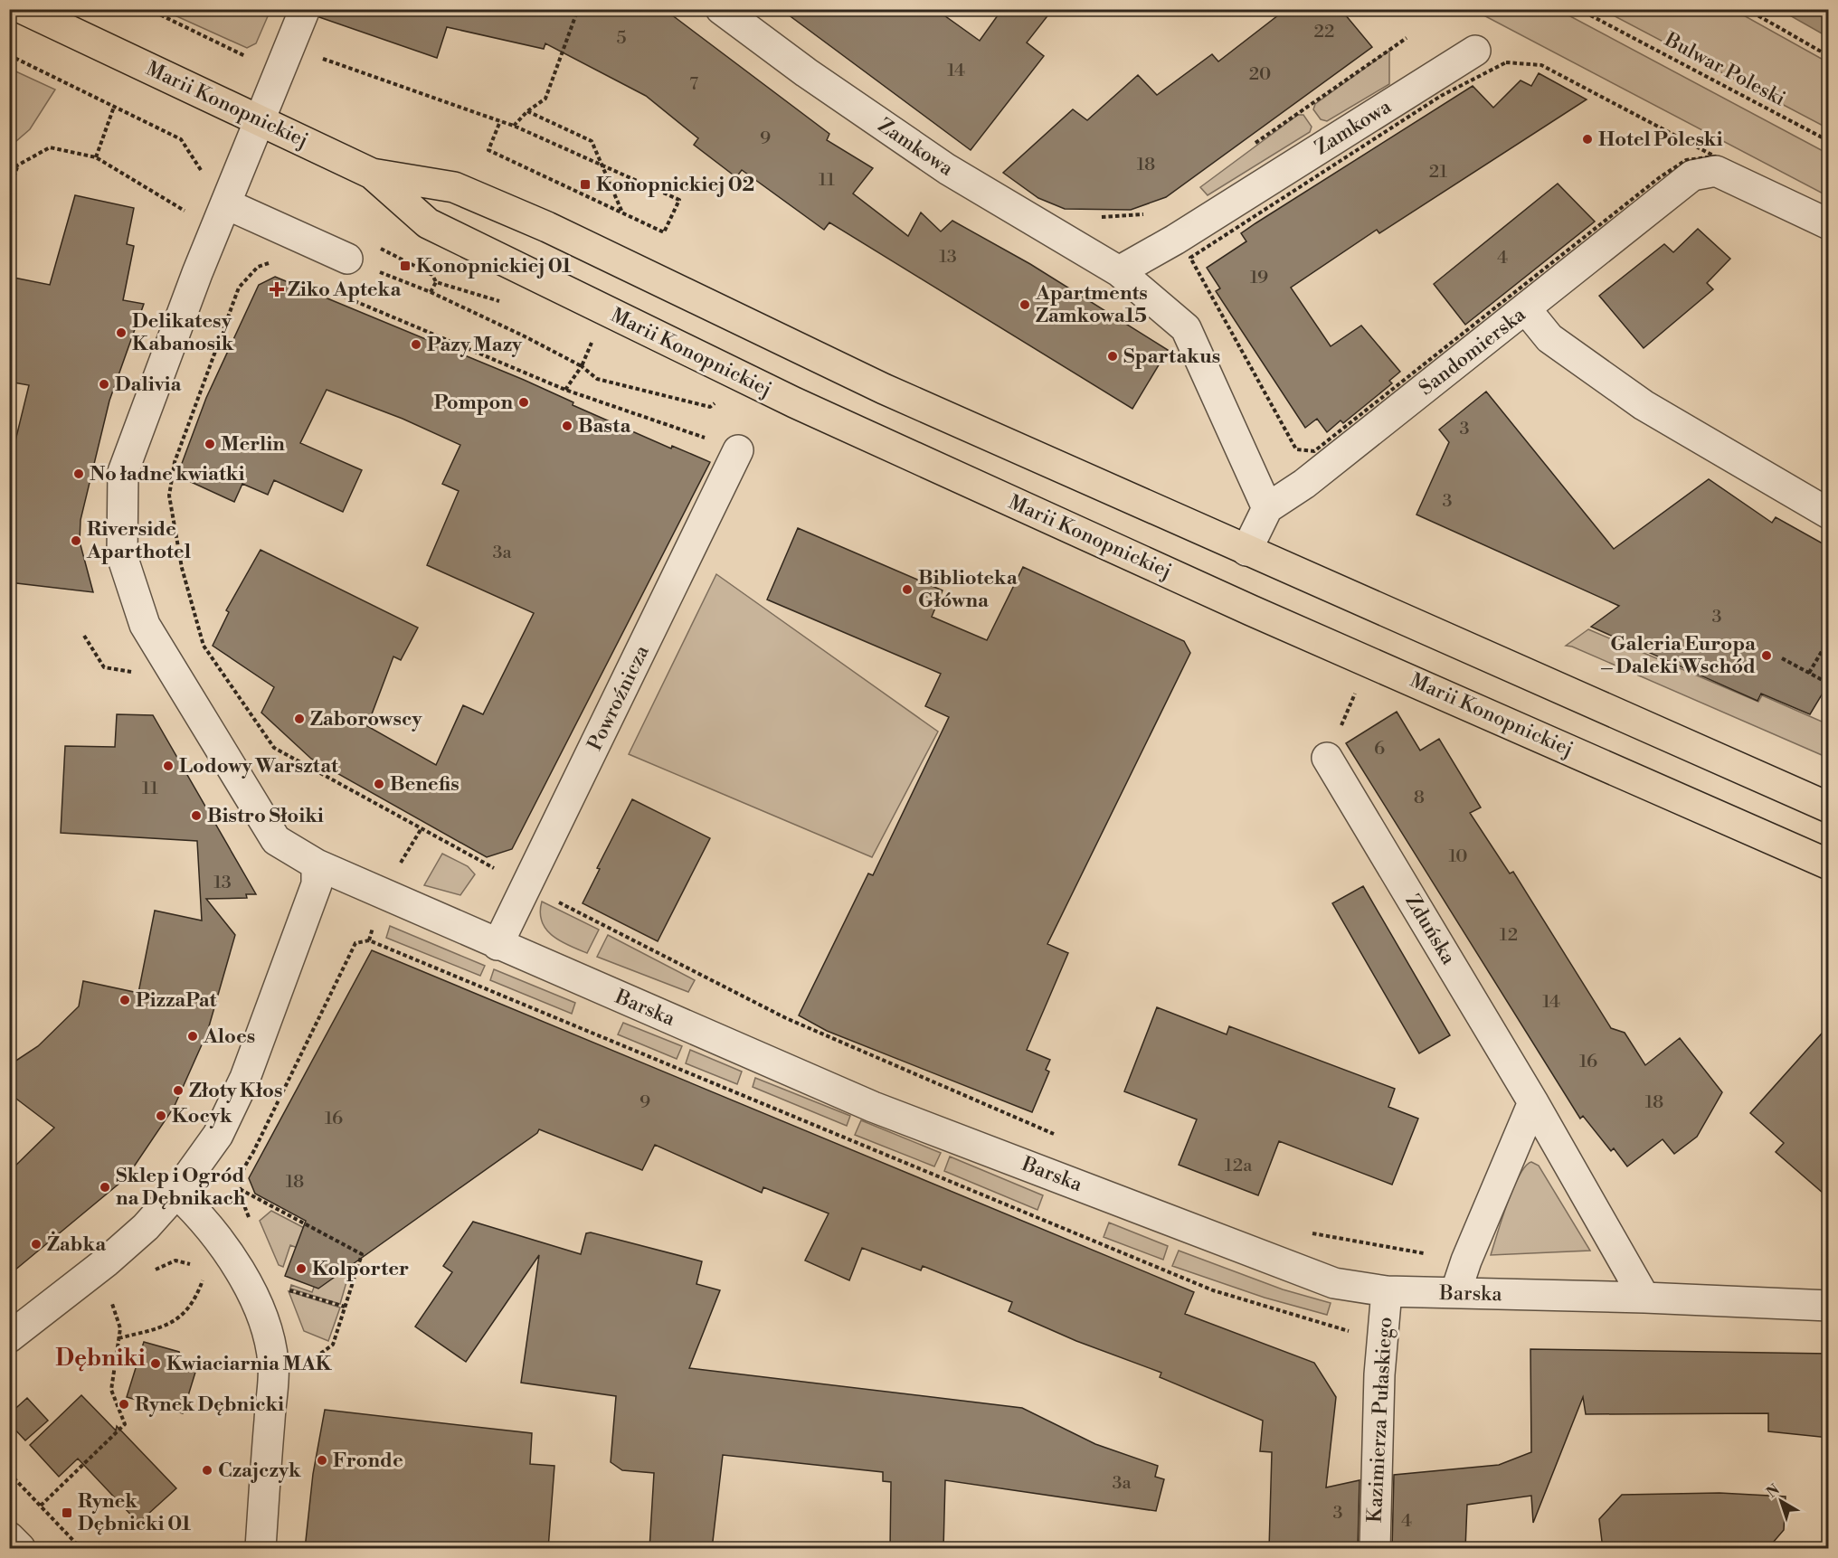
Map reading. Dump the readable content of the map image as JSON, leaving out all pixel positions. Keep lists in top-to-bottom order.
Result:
{
  "streets": {
    "main road": ["Marii Konopnickiej"],
    "street": [
      "Zamkowa",
      "Sandomierska",
      "Powroźnicza",
      "Zduńska",
      "Barska",
      "Kazimierza Pułaskiego"
    ],
    "path": ["Bulwar Poleski"]
  },
  "crossings": [
    ["Zamkowa", "Sandomierska"],
    ["Powroźnicza", "Barska"],
    ["Zduńska", "Barska"],
    ["Barska", "Kazimierza Pułaskiego"]
  ],
  "districts": ["Dębniki"],
  "places": {
    "other": [
      "Hotel Poleski",
      "Apartments Zamkowa15",
      "Delikatesy Kabanosik",
      "Pazy Mazy",
      "Spartakus",
      "Dalivia",
      "Pompon",
      "Basta",
      "Merlin",
      "No ładne kwiatki",
      "Riverside Aparthotel",
      "Biblioteka Główna",
      "Galeria Europa – Daleki Wschód",
      "Zaborowscy",
      "Lodowy Warsztat",
      "Benefis",
      "Bistro Słoiki",
      "PizzaPat",
      "Aloes",
      "Złoty Kłos",
      "Kocyk",
      "Sklep i Ogród na Dębnikach",
      "Żabka",
      "Kolporter",
      "Kwiaciarnia MAK",
      "Rynek Dębnicki",
      "Fronde",
      "Czajczyk"
    ],
    "transit": ["Konopnickiej 02", "Konopnickiej 01", "Rynek Dębnicki 01"],
    "health": ["Ziko Apteka"]
  },
  "house_numbers": [
    "22",
    "5",
    "14",
    "20",
    "7",
    "9",
    "18",
    "21",
    "11",
    "13",
    "4",
    "19",
    "3",
    "3",
    "3a",
    "3",
    "6",
    "11",
    "8",
    "10",
    "13",
    "12",
    "14",
    "16",
    "9",
    "18",
    "16",
    "12a",
    "18",
    "3a",
    "3",
    "4"
  ],
  "north": "top left"
}
